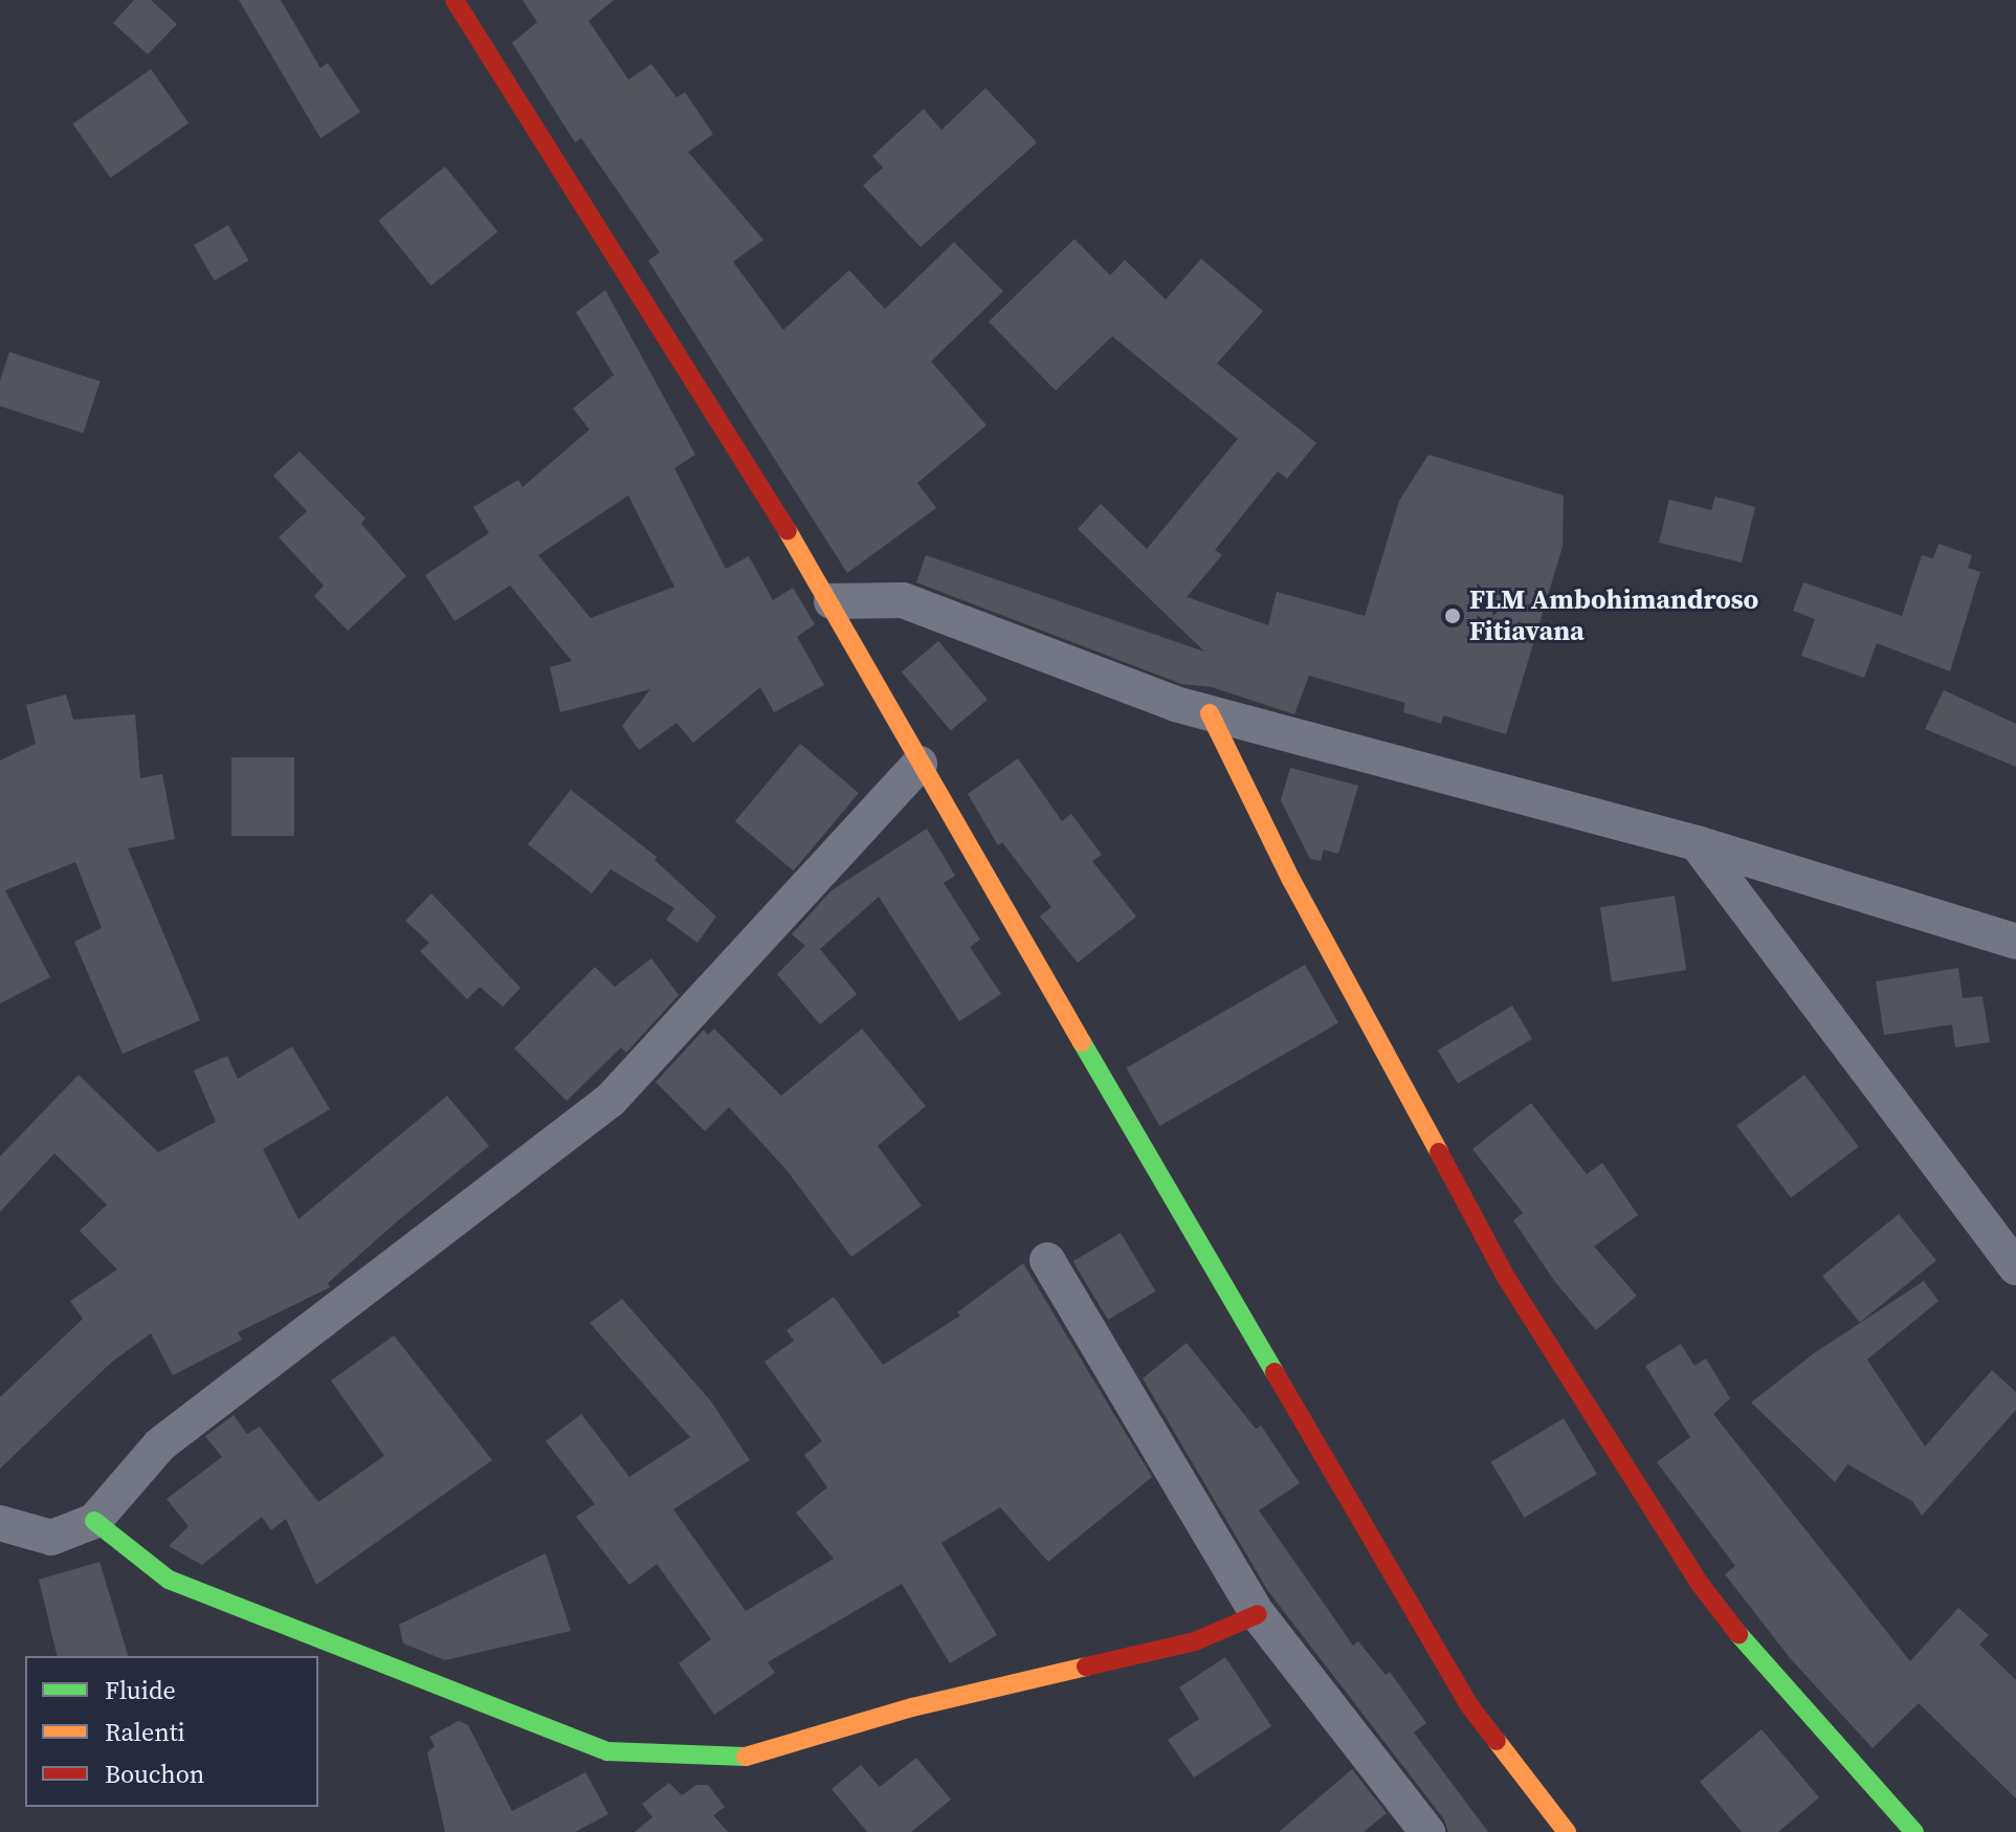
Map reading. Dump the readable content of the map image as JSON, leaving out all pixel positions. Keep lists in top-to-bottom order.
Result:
{
  "places": ["FLM Ambohimandroso Fitiavana"],
  "legend": ["Fluide", "Ralenti", "Bouchon"]
}
